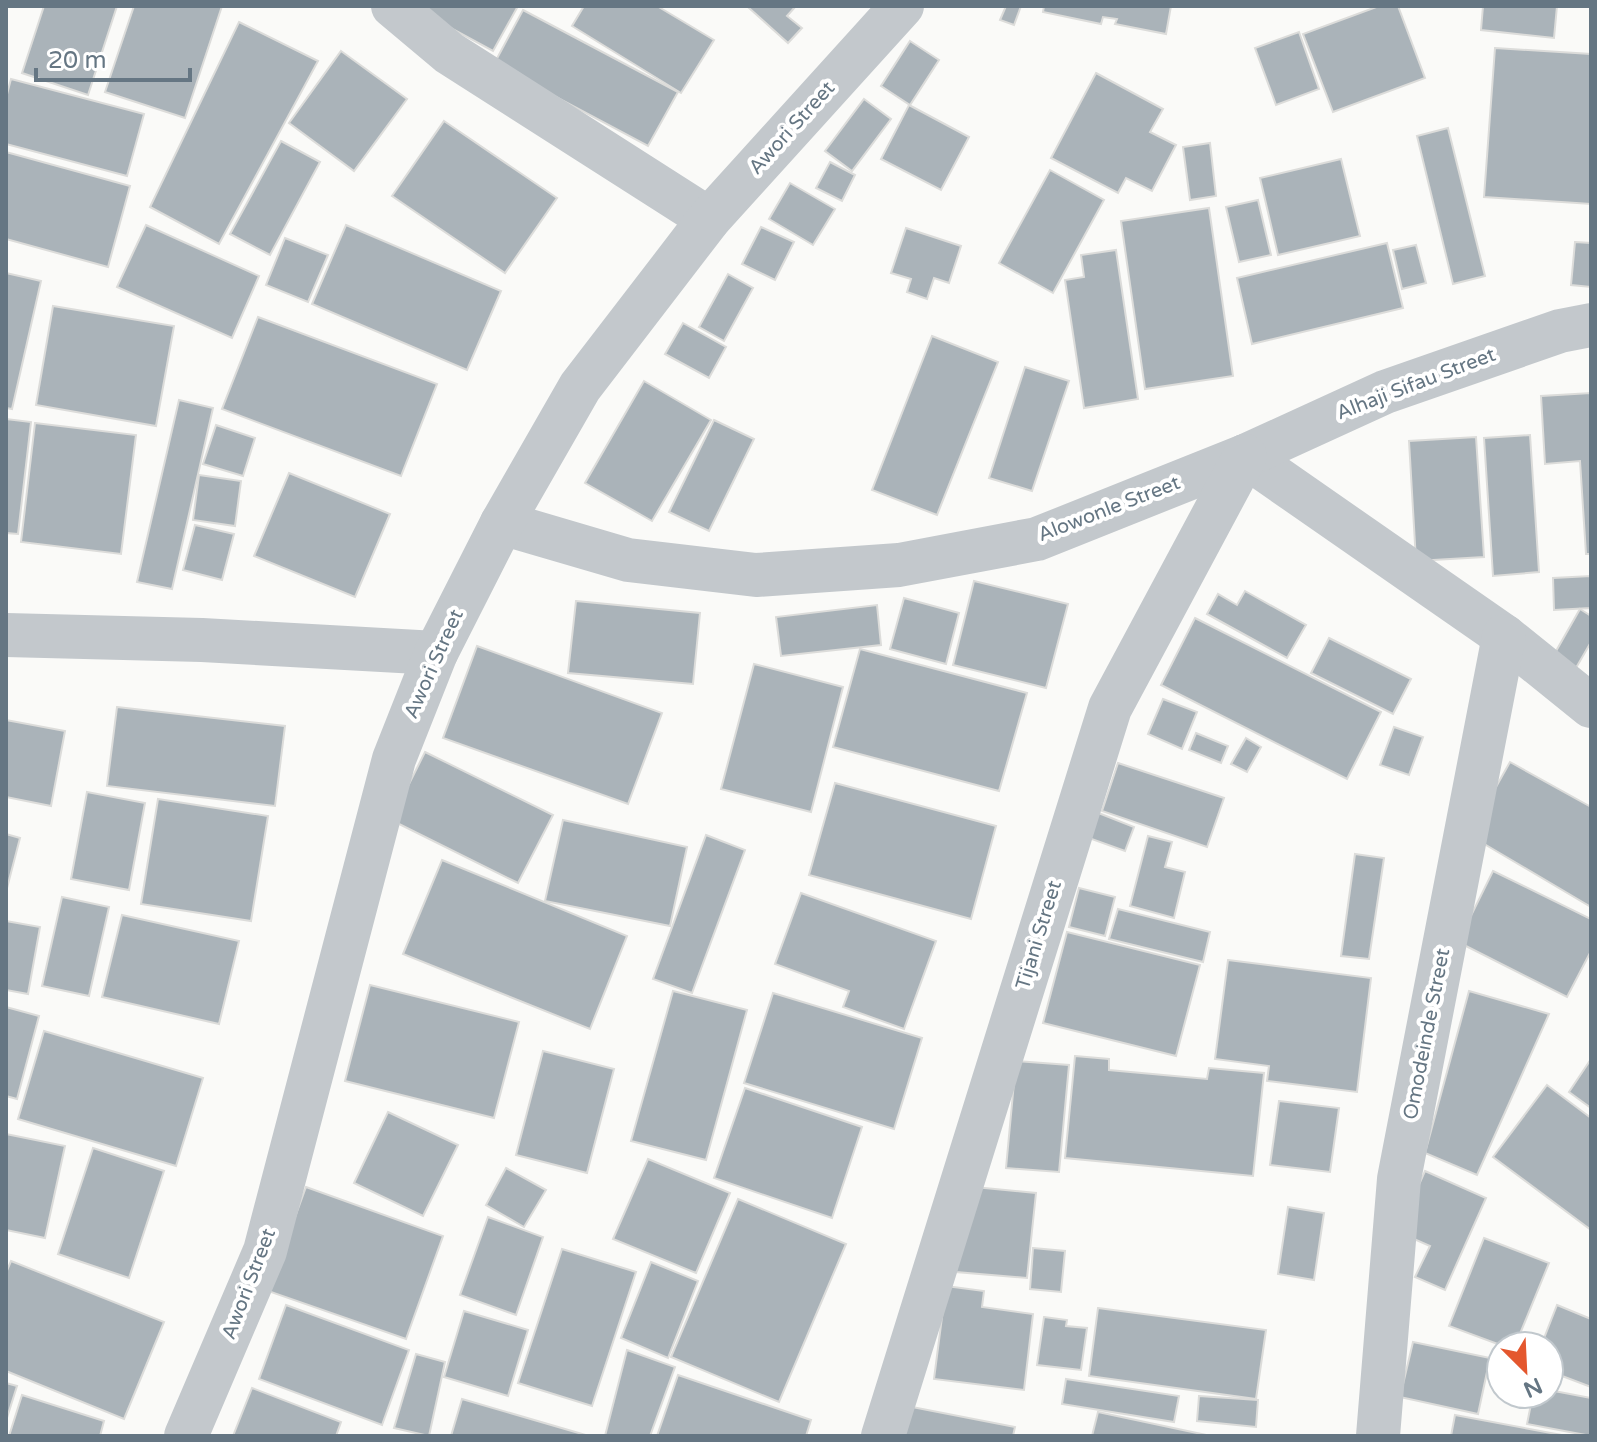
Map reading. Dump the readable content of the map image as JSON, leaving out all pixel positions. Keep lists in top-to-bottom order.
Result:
{
  "streets": {
    "street": [
      "Awori Street",
      "Alhaji Sifau Street",
      "Alowonle Street",
      "Tijani Street",
      "Omodeinde Street"
    ]
  },
  "crossings": [
    ["Awori Street", "Alowonle Street"],
    ["Alhaji Sifau Street", "Alowonle Street"],
    ["Alhaji Sifau Street", "Tijani Street"],
    ["Alowonle Street", "Tijani Street"]
  ],
  "scale_bar": "20 m",
  "north": "bottom right"
}
